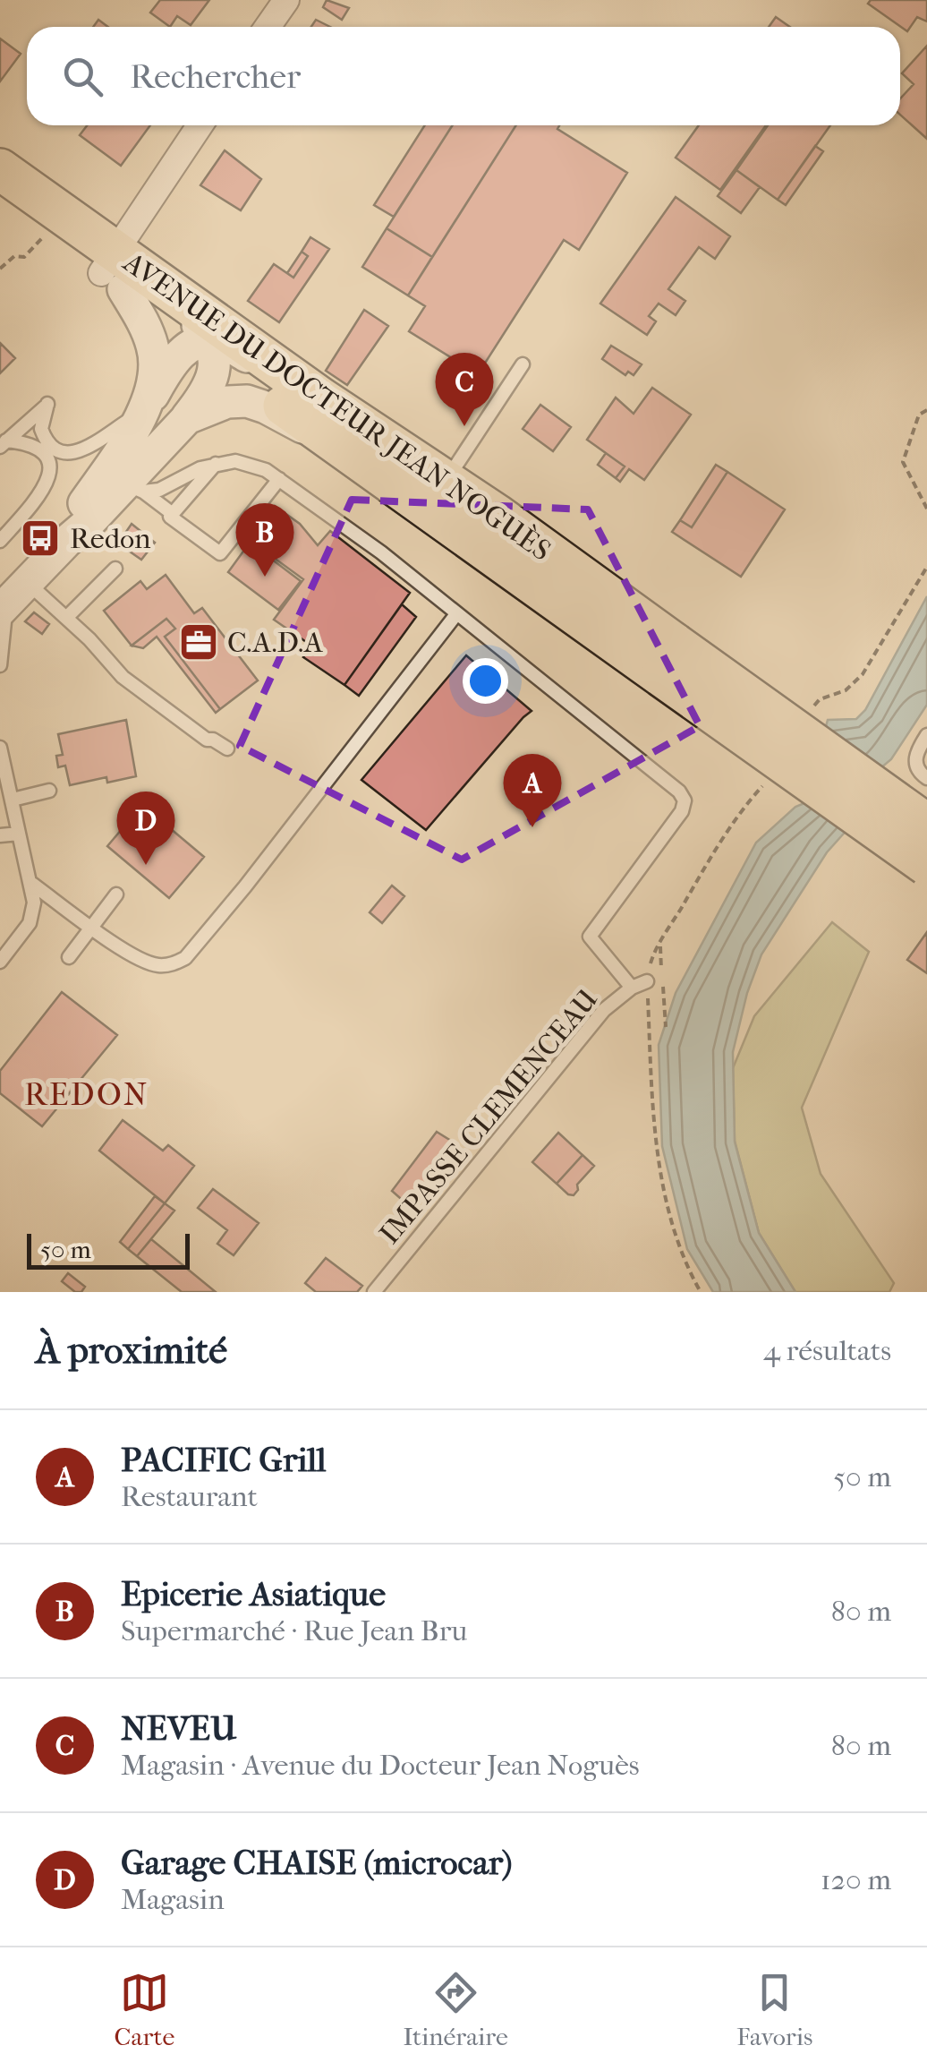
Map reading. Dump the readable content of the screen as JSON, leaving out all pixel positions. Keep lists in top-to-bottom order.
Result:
{
  "streets": {
    "main road": ["AVENUE DU DOCTEUR JEAN NOGUÈS"],
    "lane": ["IMPASSE CLEMENCEAU"]
  },
  "districts": ["REDON"],
  "places": {
    "bus stop": ["Redon"],
    "office": ["C.A.D.A"]
  },
  "scale_bar": "50 m",
  "page": {
    "search": "Rechercher",
    "pins": [
      "C",
      "B",
      "A",
      "D"
    ],
    "scale": "50 m",
    "heading": ["À proximité", "4 résultats"],
    "list": [
      {
        "mark": "A",
        "name": "PACIFIC Grill",
        "note": "Restaurant",
        "value": "50 m"
      },
      {
        "mark": "B",
        "name": "Epicerie Asiatique",
        "note": "Supermarché · Rue Jean Bru",
        "value": "80 m"
      },
      {
        "mark": "C",
        "name": "NEVEU",
        "note": "Magasin · Avenue du Docteur Jean Noguès",
        "value": "80 m"
      },
      {
        "mark": "D",
        "name": "Garage CHAISE (microcar)",
        "note": "Magasin",
        "value": "120 m"
      }
    ],
    "nav": ["Carte", "Itinéraire", "Favoris"]
  }
}
